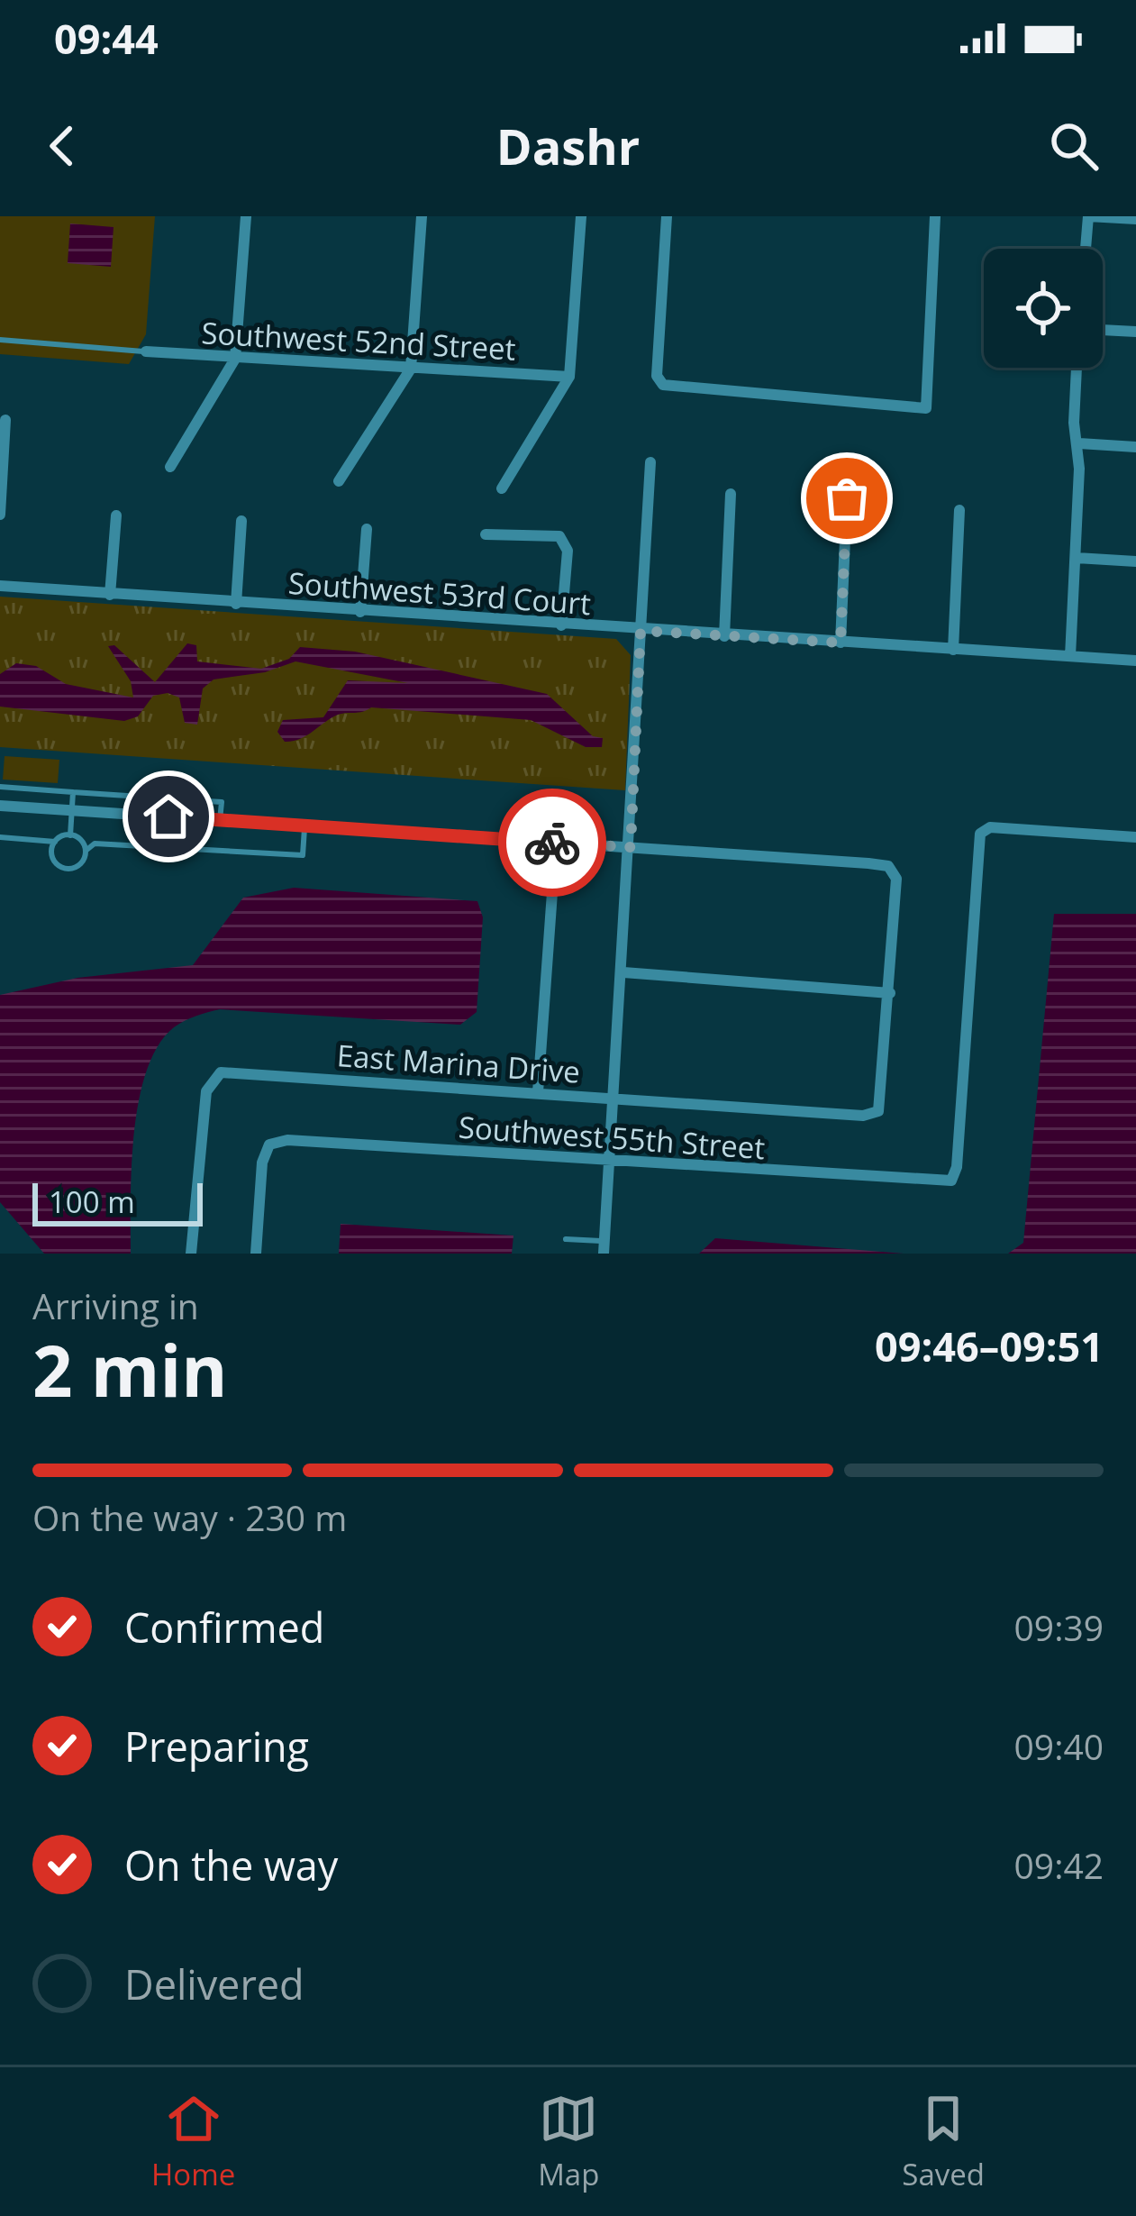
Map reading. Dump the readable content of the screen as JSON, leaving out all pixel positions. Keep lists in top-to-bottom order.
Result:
{
  "streets": {
    "street": [
      "Southwest 52nd Street",
      "Southwest 53rd Court",
      "East Marina Drive",
      "Southwest 55th Street"
    ]
  },
  "scale_bar": "100 m",
  "page": {
    "status": "09:44",
    "header": "Dashr",
    "scale": "100 m",
    "heading": ["2 min", "Arriving in", "09:46–09:51"],
    "bar": "On the way · 230 m",
    "list": [
      ["Confirmed", "09:39"],
      ["Preparing", "09:40"],
      ["On the way", "09:42"],
      "Delivered"
    ],
    "tabs": ["Home", "Map", "Saved"]
  }
}
